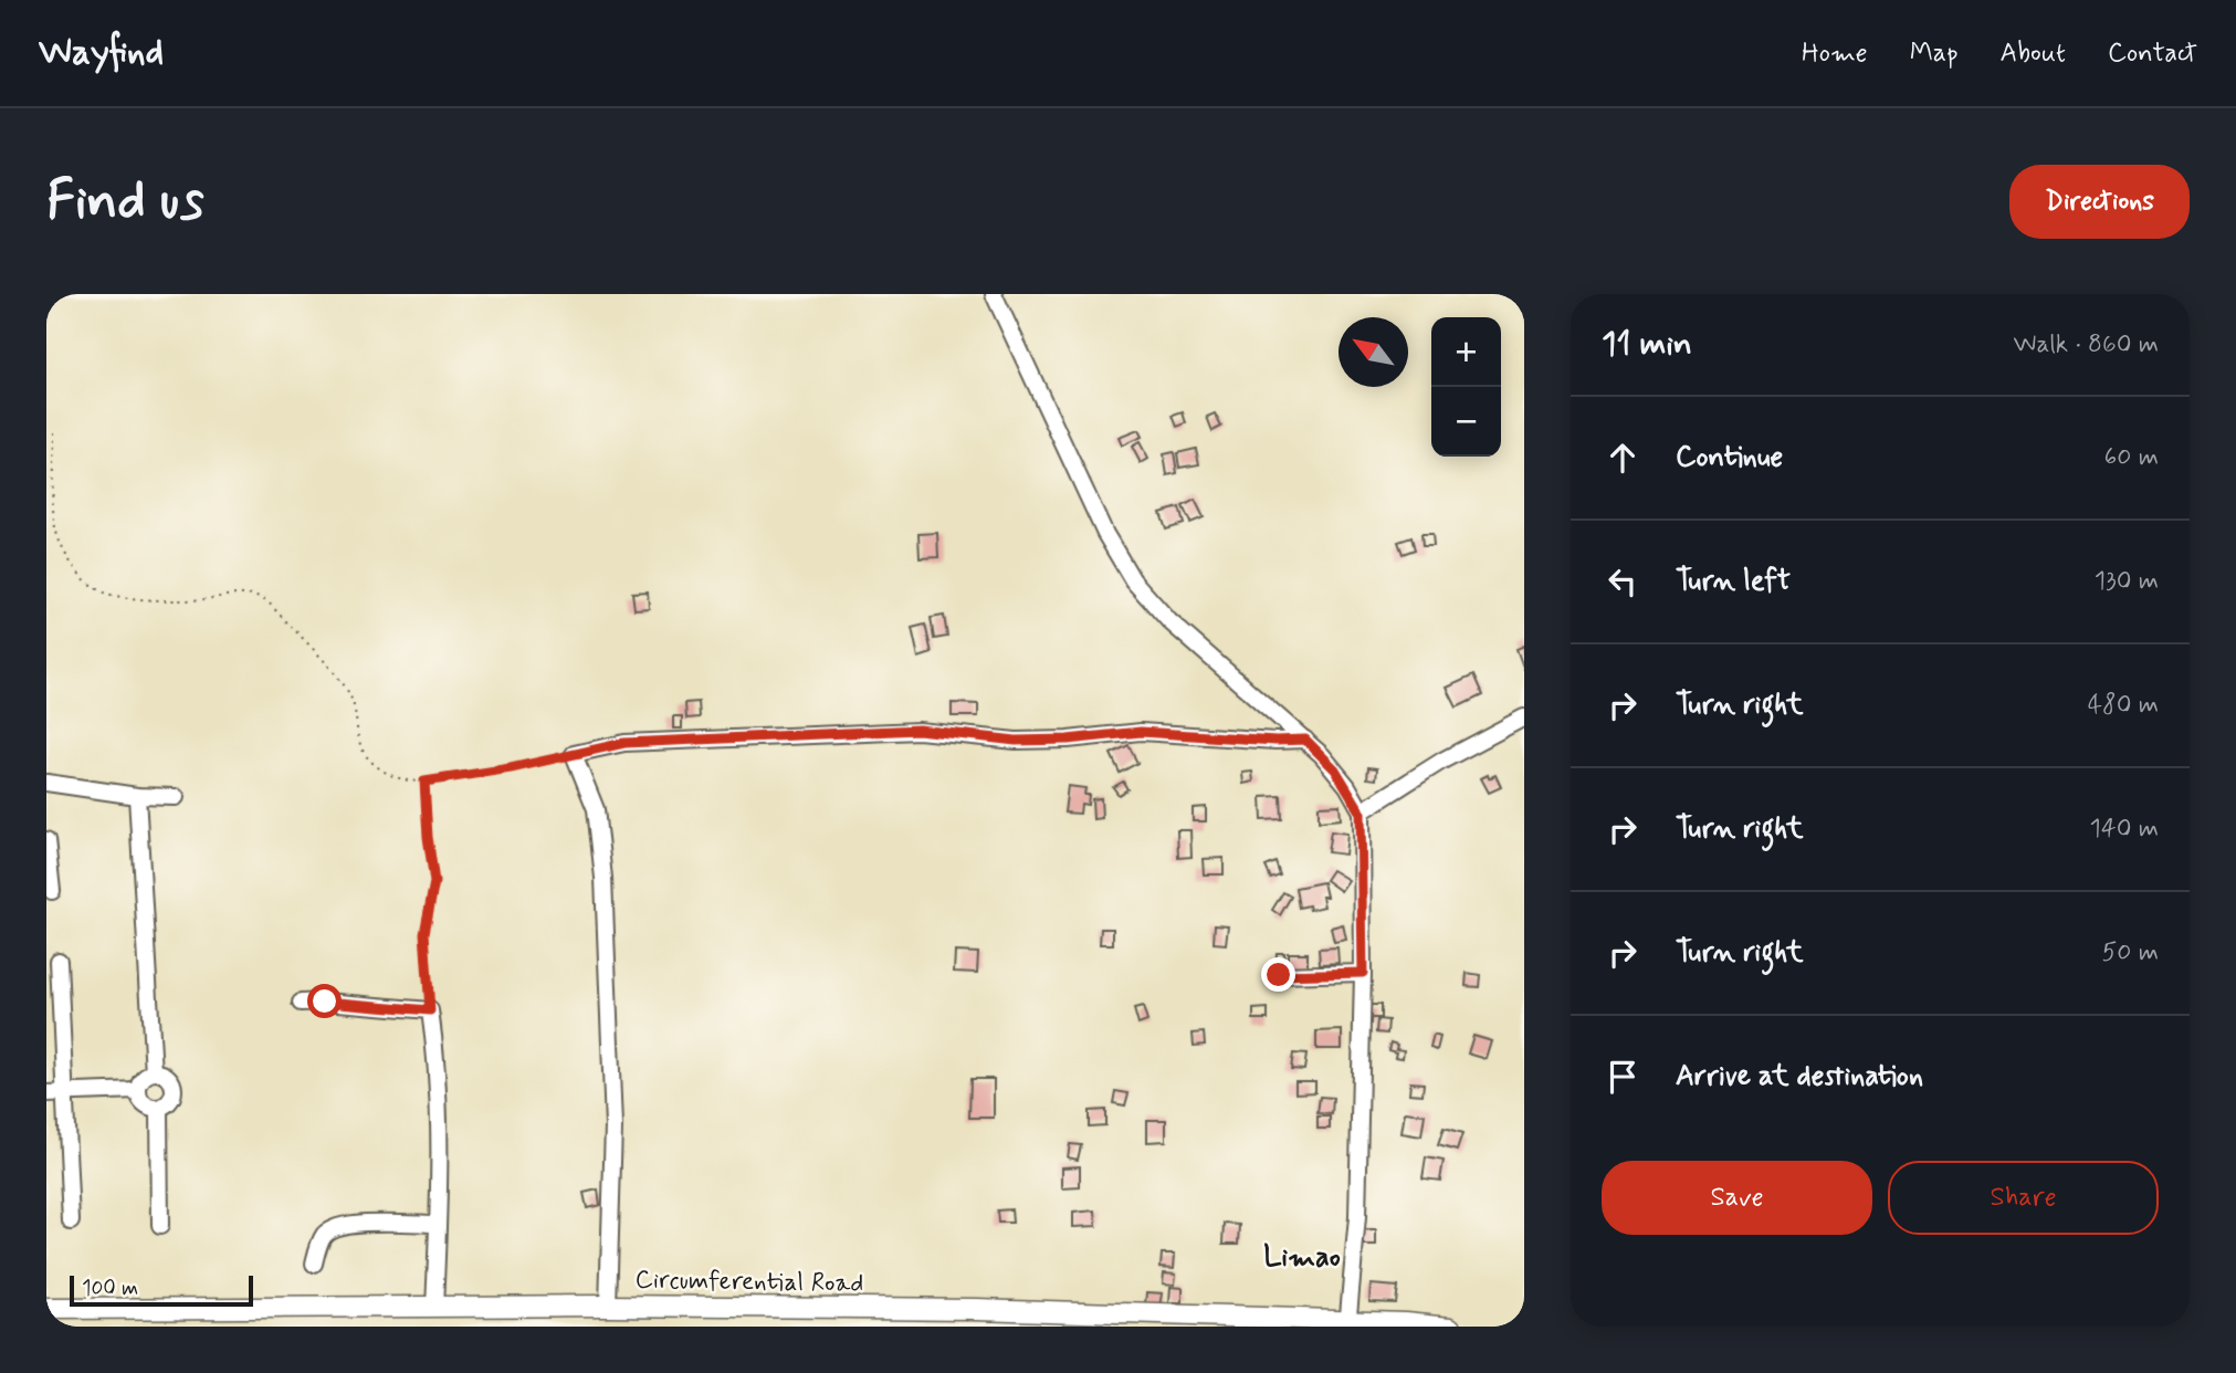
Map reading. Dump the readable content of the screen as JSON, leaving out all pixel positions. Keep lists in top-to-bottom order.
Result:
{
  "streets": {
    "main road": ["Circumferential Road"]
  },
  "districts": ["Limao"],
  "scale_bar": "100 m",
  "north": "top left",
  "page": {
    "header": "Wayfind",
    "nav": [
      "Home",
      "Map",
      "About",
      "Contact"
    ],
    "buttons": [
      "Directions",
      ["Save", "Share"]
    ],
    "title": "Find us",
    "heading": ["11 min", "Walk · 860 m"],
    "map_buttons": ["+", "−"],
    "list": [
      ["Continue", "60 m"],
      ["Turn left", "130 m"],
      ["Turn right", "480 m"],
      ["Turn right", "140 m"],
      ["Turn right", "50 m"],
      "Arrive at destination"
    ],
    "scale": "100 m"
  }
}
